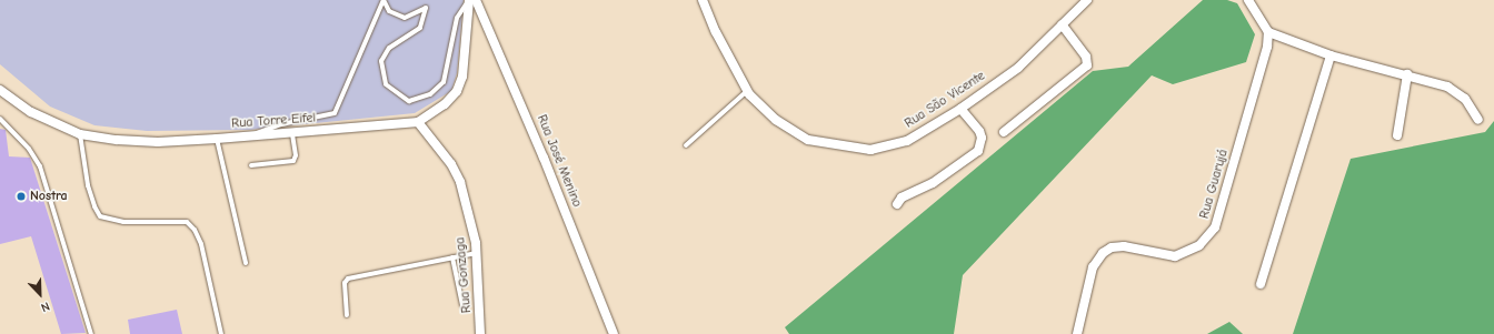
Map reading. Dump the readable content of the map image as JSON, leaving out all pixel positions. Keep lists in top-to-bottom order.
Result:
{
  "streets": {
    "street": [
      "Rua São Vicente",
      "Rua Torre Eifel",
      "Rua José Menino",
      "Rua Guarujá",
      "Rua Gonzaga"
    ]
  },
  "crossings": [
    ["Rua Torre Eifel", "Rua José Menino"],
    ["Rua Torre Eifel", "Rua Gonzaga"]
  ],
  "places": ["Nostra"],
  "north": "bottom right"
}
